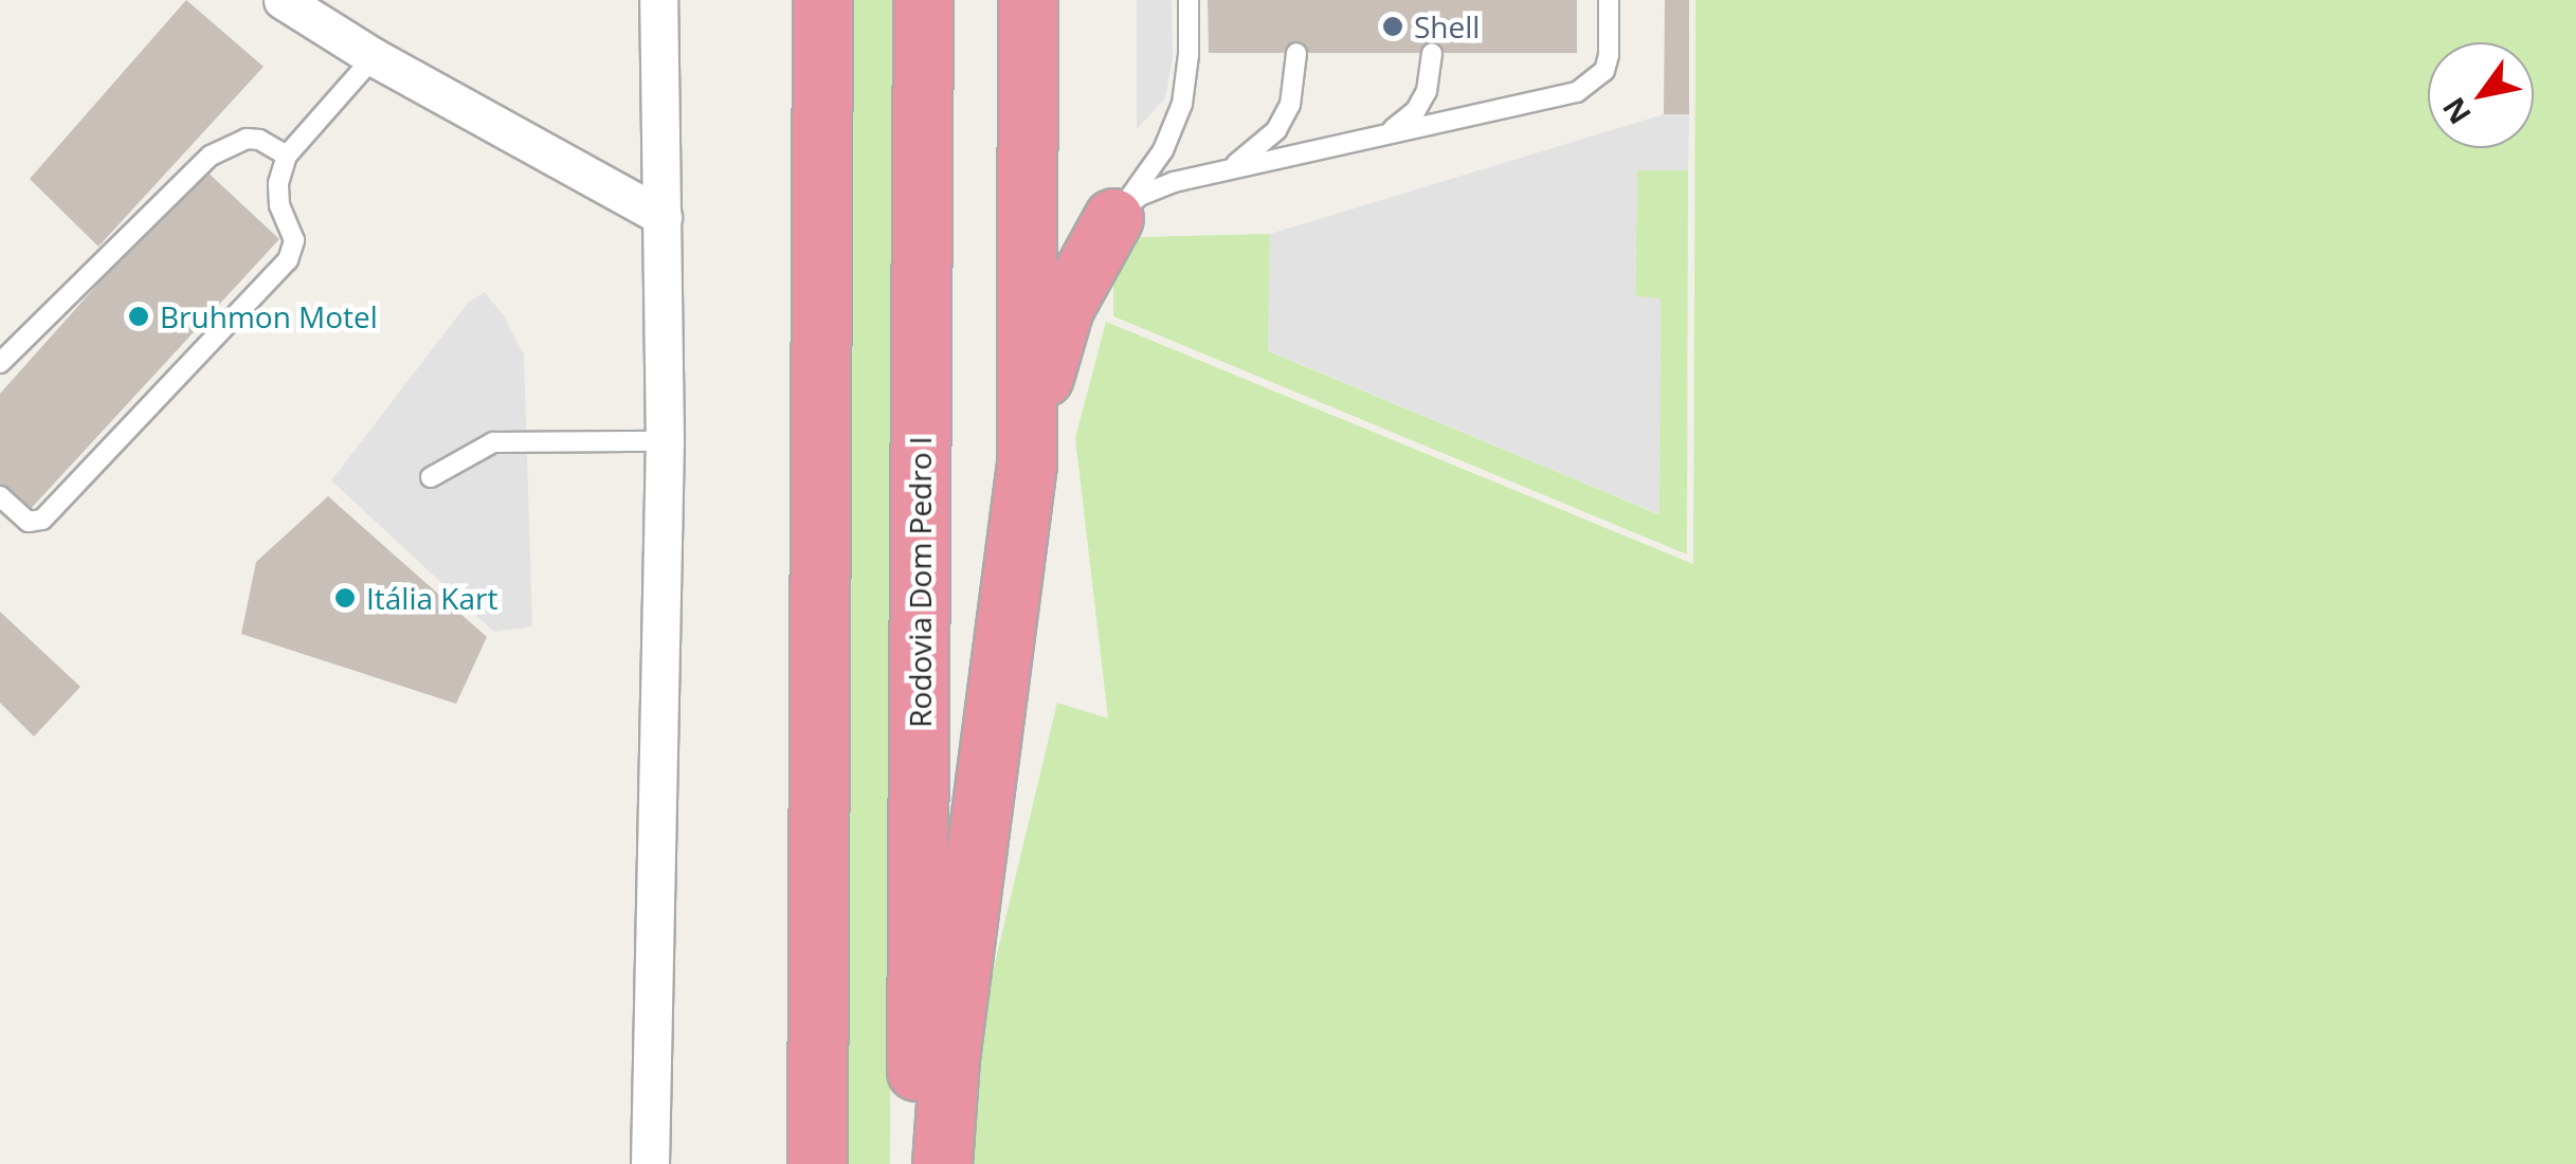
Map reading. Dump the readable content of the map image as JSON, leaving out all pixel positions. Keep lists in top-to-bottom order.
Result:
{
  "streets": {
    "highway": ["Rodovia Dom Pedro I"]
  },
  "places": ["Shell", "Bruhmon Motel", "Itália Kart"],
  "north": "bottom left"
}
